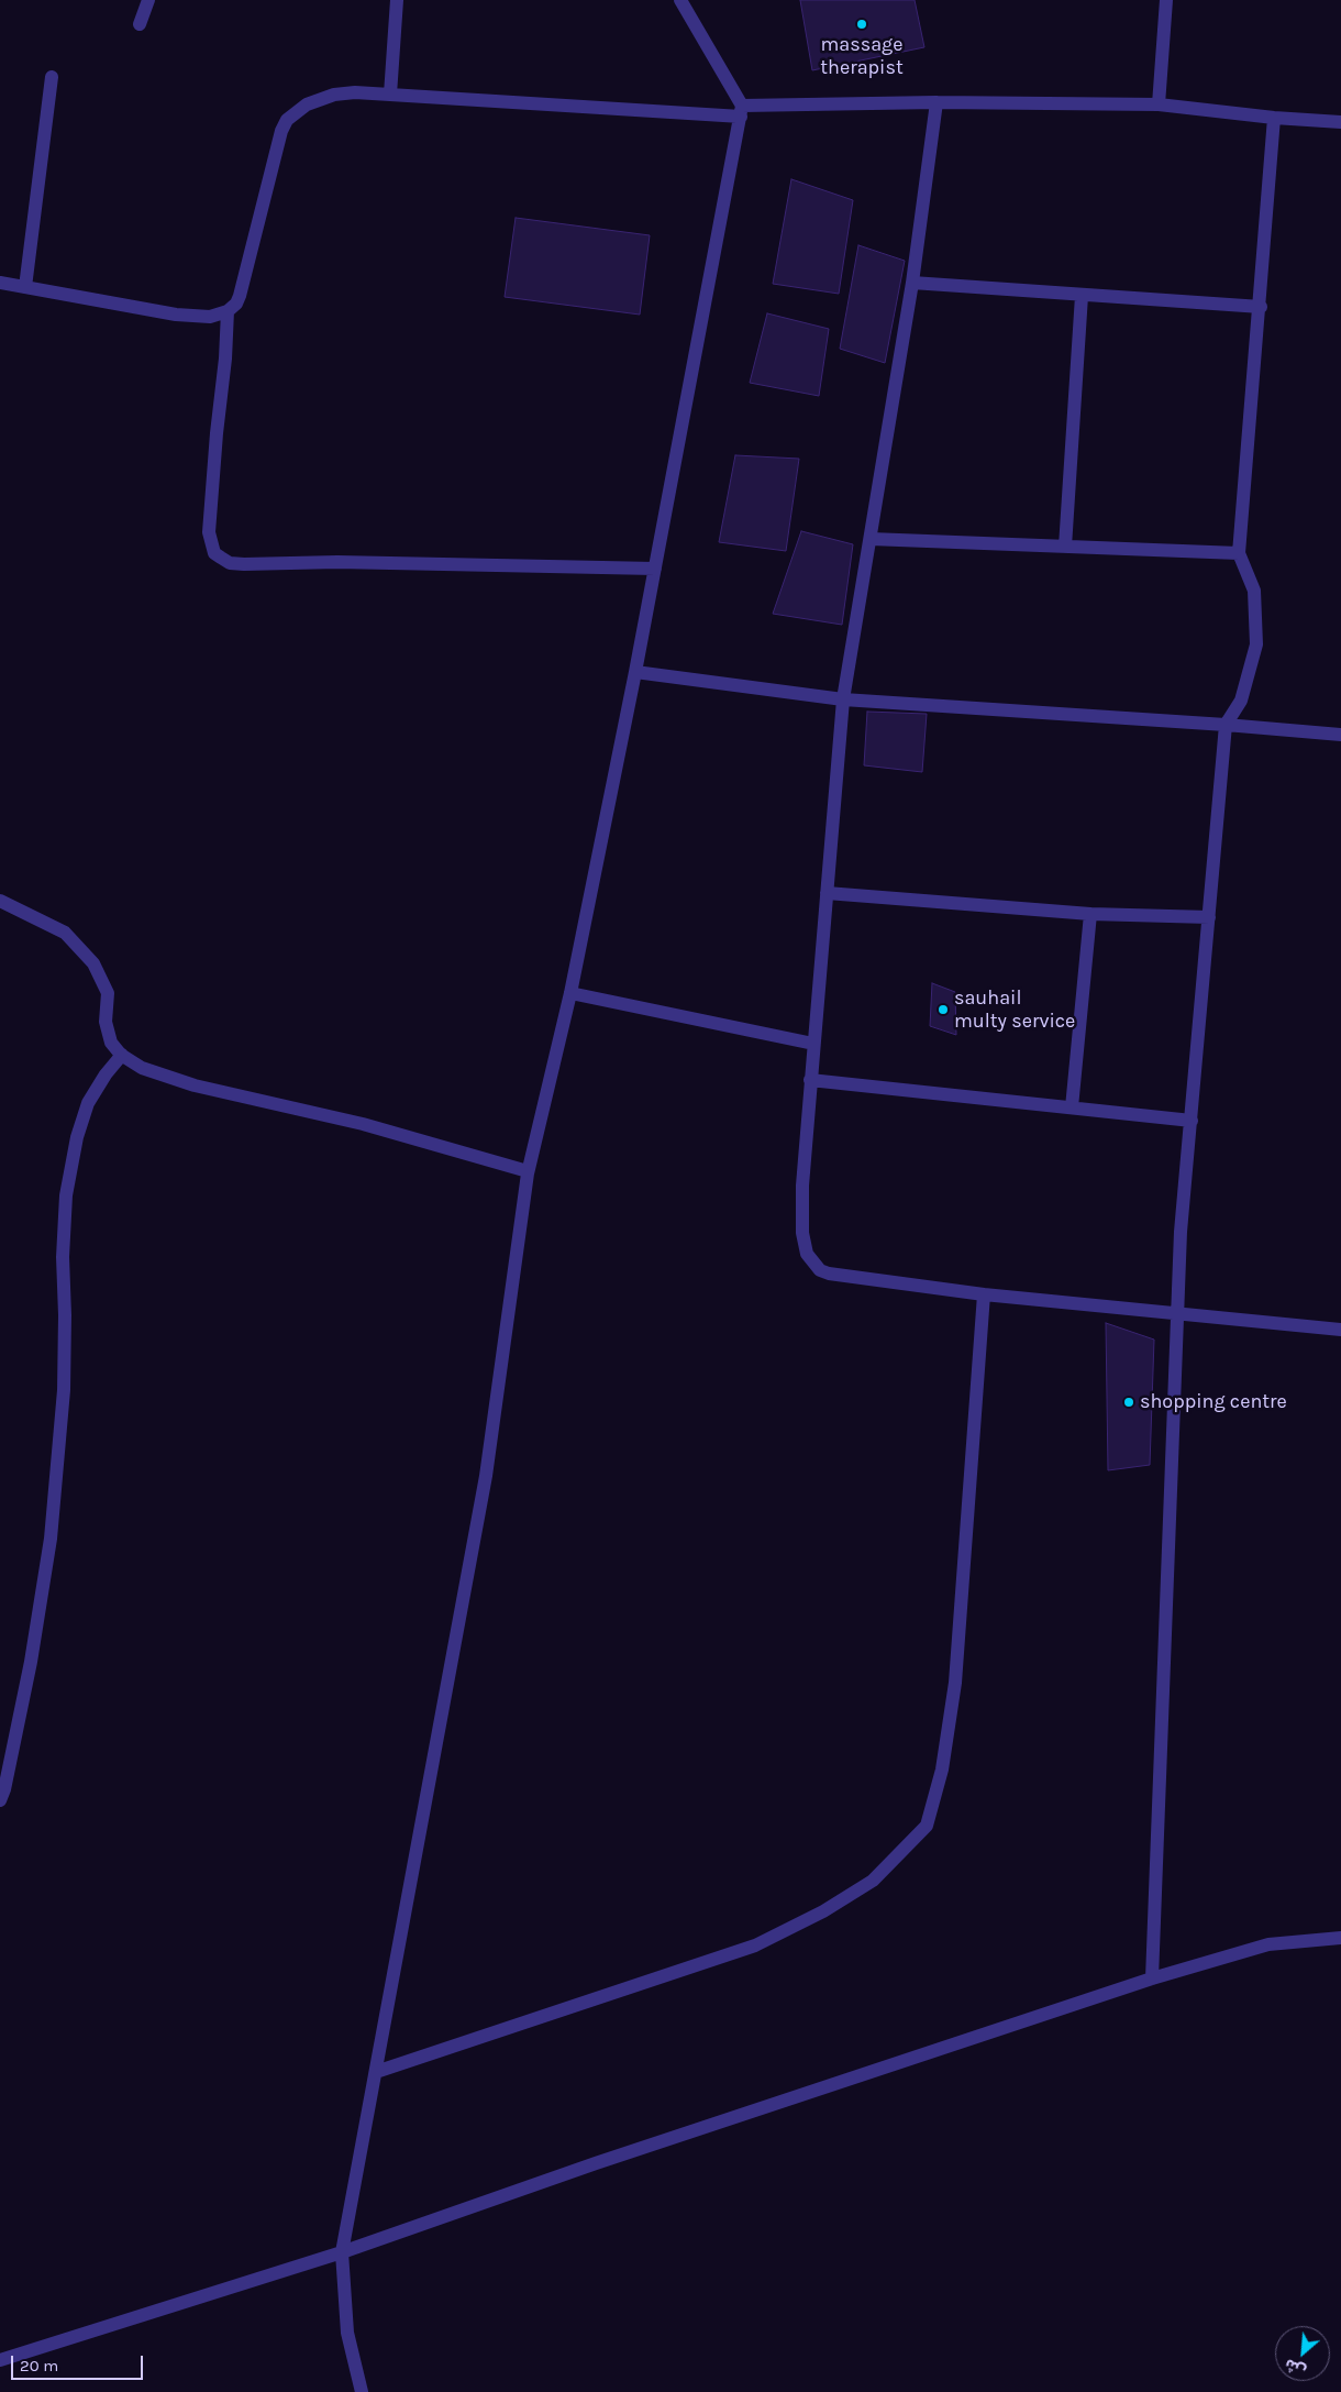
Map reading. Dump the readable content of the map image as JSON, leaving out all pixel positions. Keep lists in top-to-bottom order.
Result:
{
  "places": ["massage therapist", "sauhail multy service", "shopping centre"],
  "scale_bar": "20 m",
  "north": "bottom left"
}
